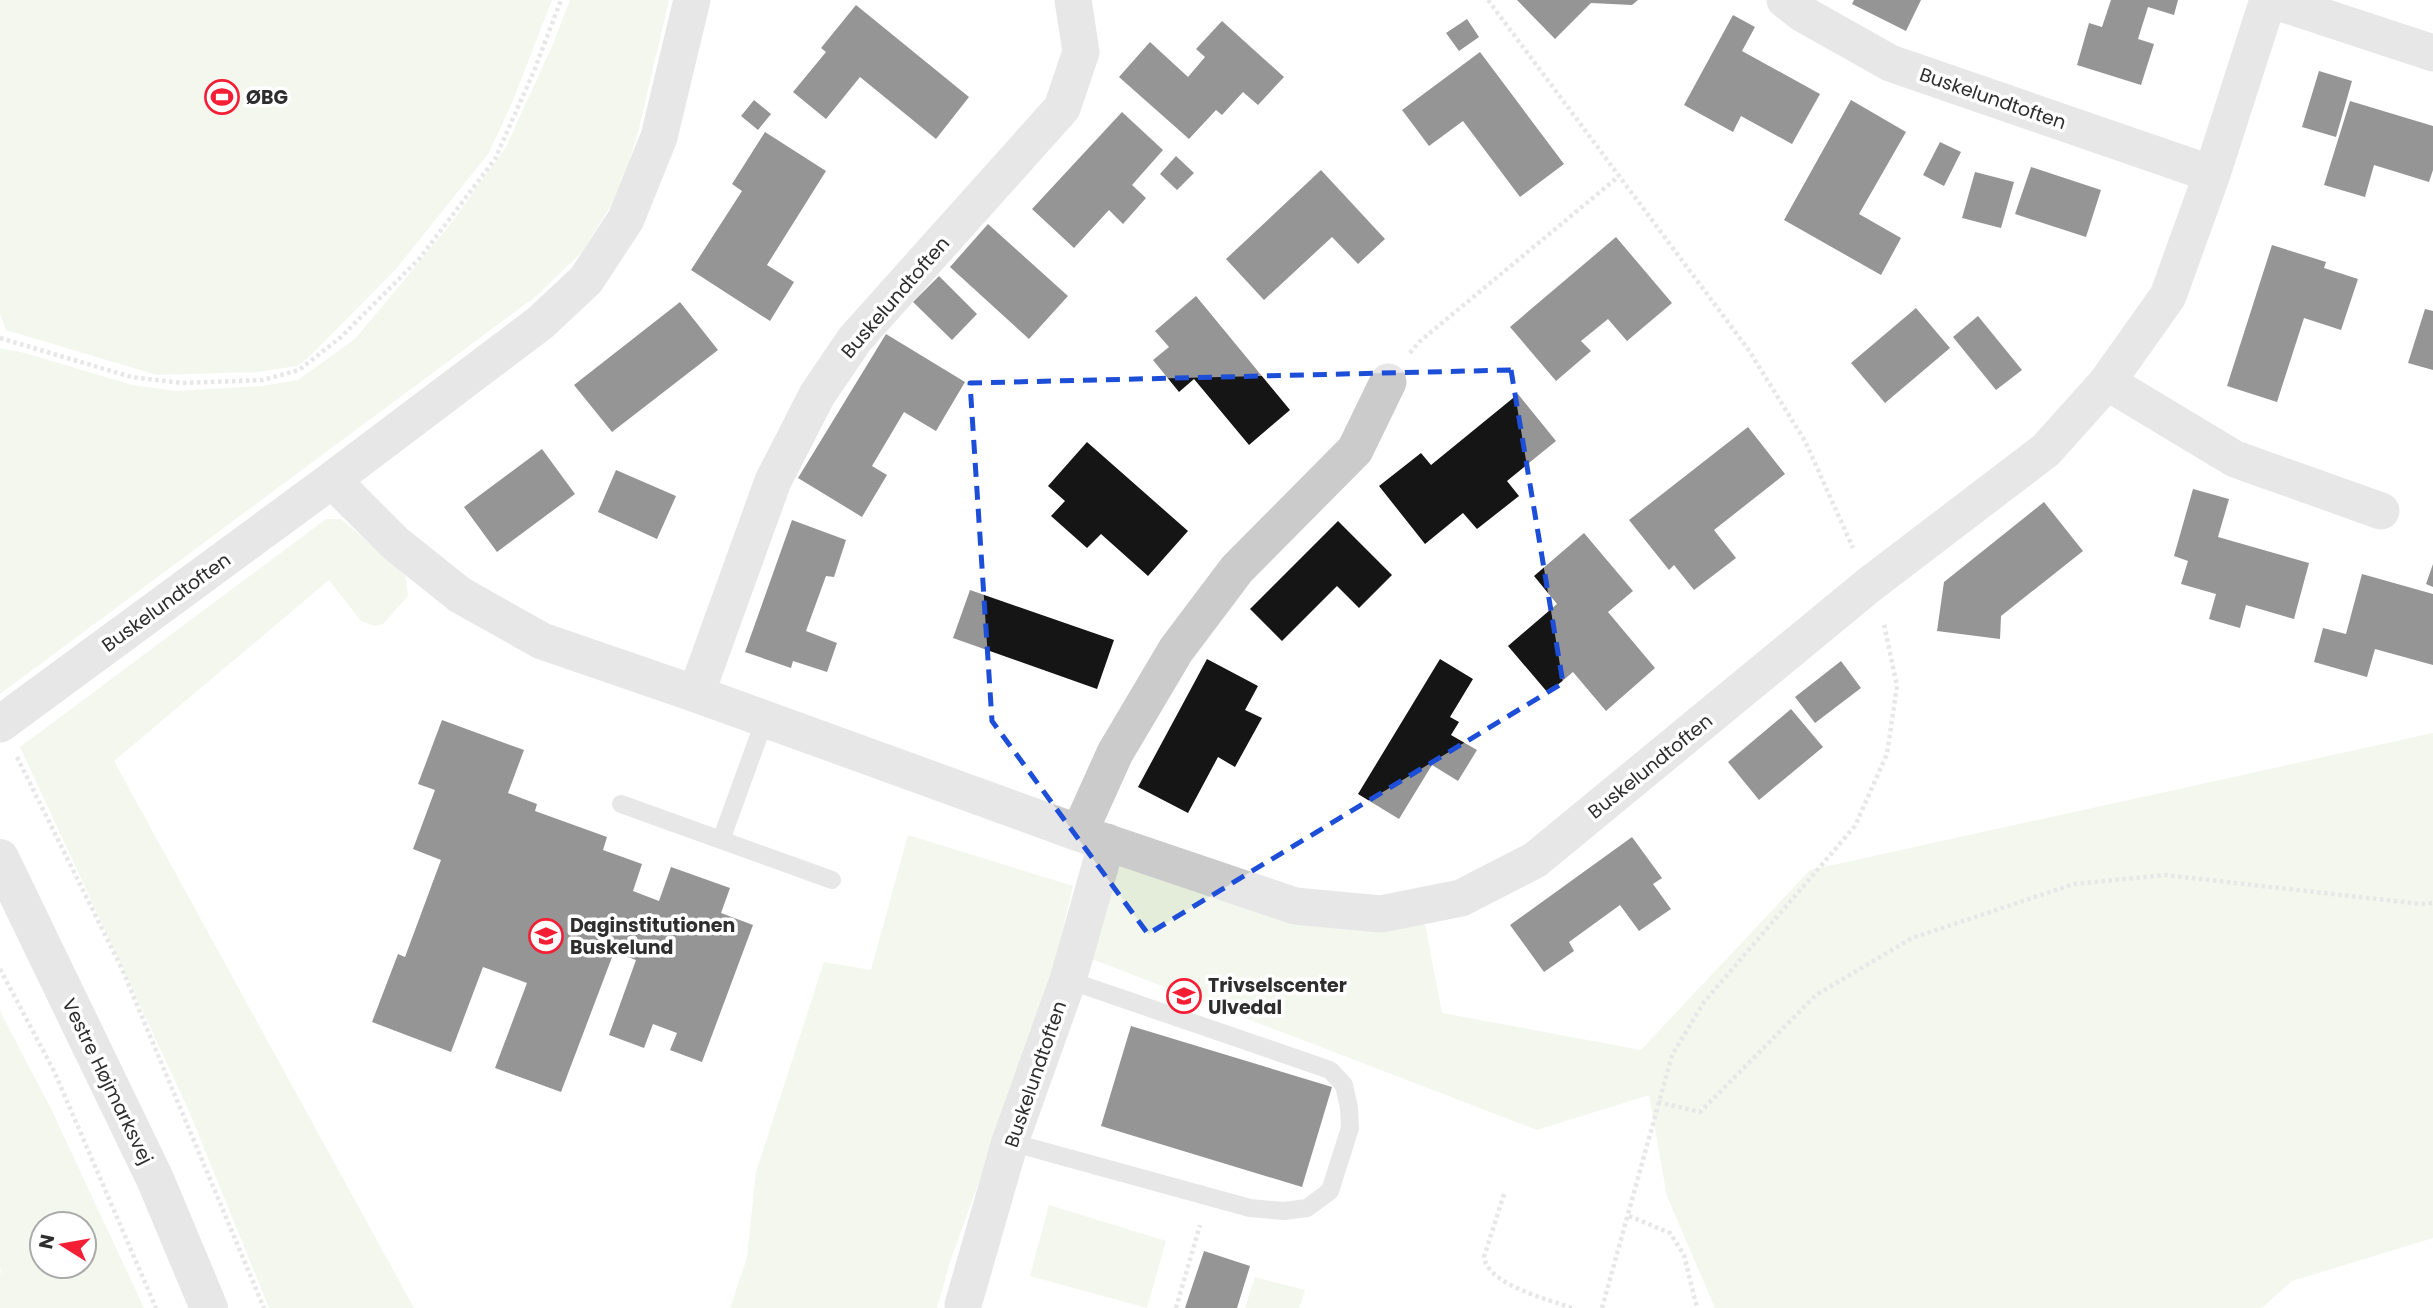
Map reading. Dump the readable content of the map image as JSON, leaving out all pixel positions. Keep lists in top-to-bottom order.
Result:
{
  "streets": {
    "street": ["Buskelundtoften", "Vestre Højmarksvej"]
  },
  "places": {
    "sports": ["ØBG"],
    "school or university": ["Daginstitutionen Buskelund", "Trivselscenter Ulvedal"]
  },
  "north": "left"
}
